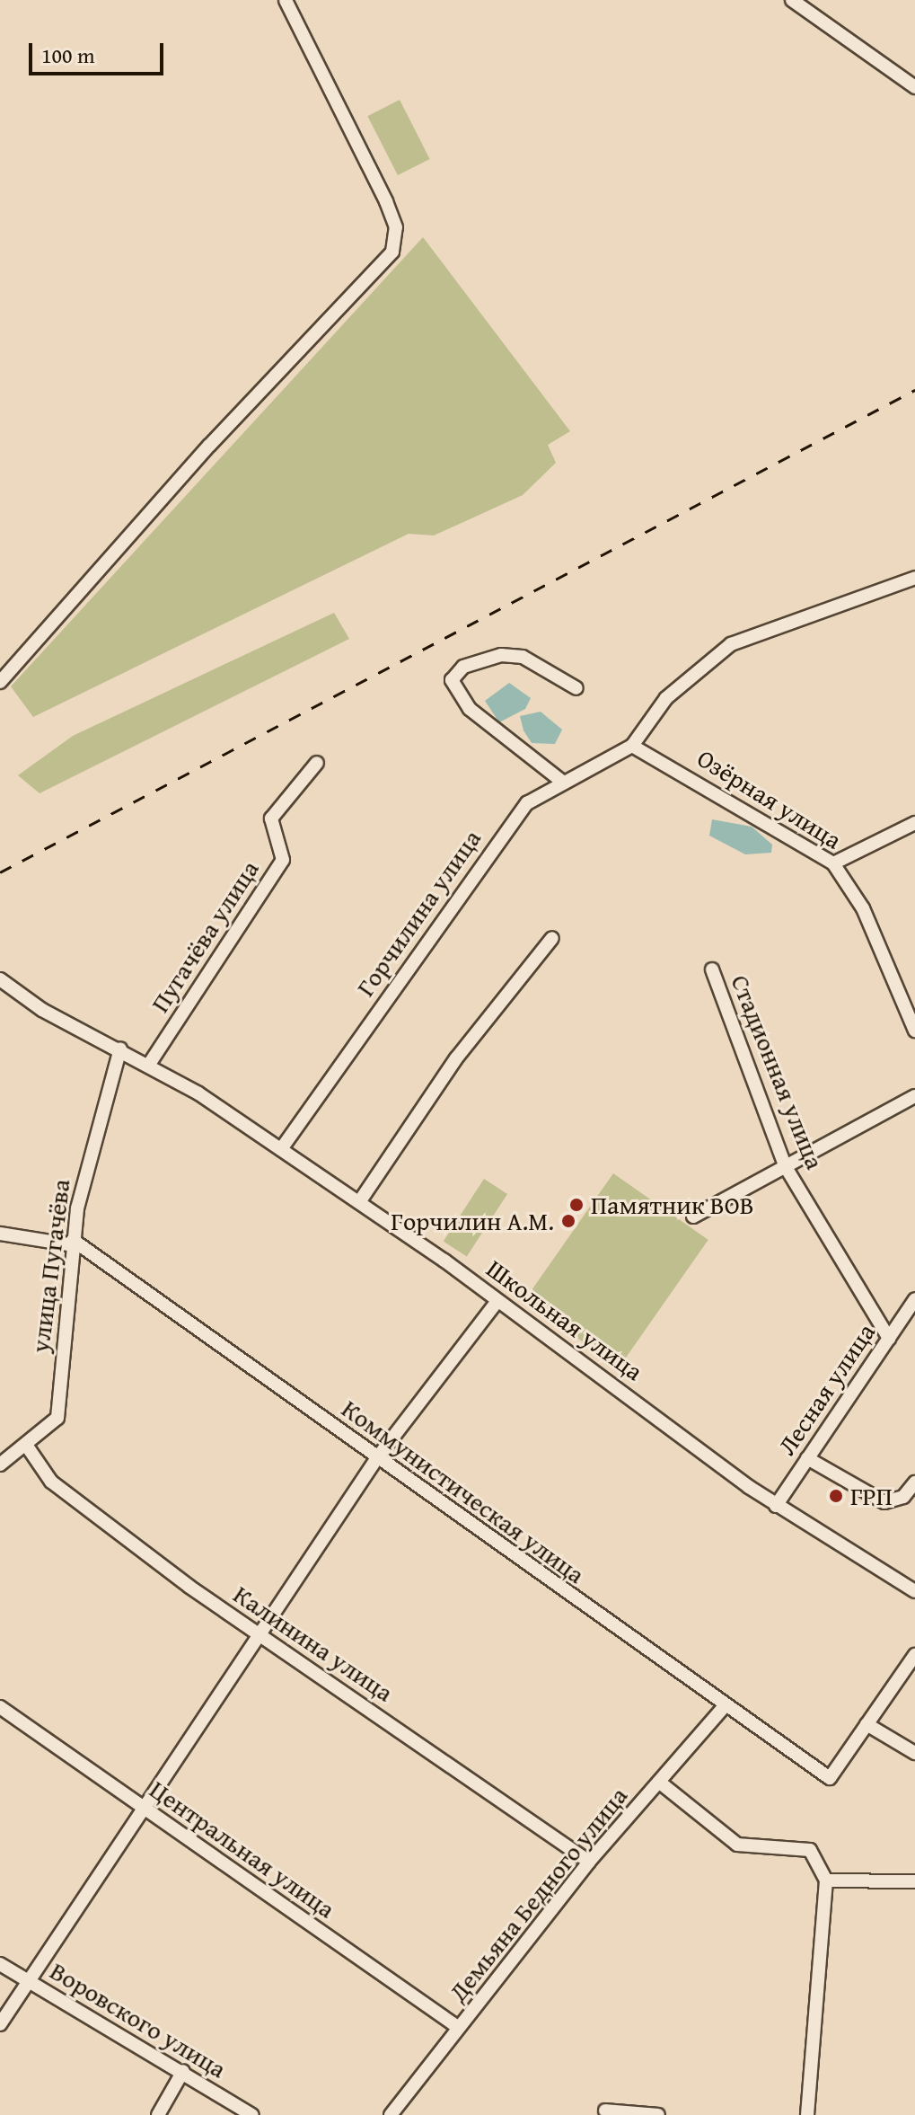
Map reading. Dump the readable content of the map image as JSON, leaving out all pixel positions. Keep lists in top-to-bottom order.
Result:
{
  "streets": {
    "street": [
      "Озёрная улица",
      "Горчилина улица",
      "Пугачёва улица",
      "Стадионная улица",
      "улица Пугачёва",
      "Школьная улица",
      "Лесная улица",
      "Коммунистическая улица",
      "Калинина улица",
      "Центральная улица",
      "Демьяна Бедного улица",
      "Воровского улица"
    ]
  },
  "crossings": [
    ["Озёрная улица", "Горчилина улица"],
    ["Горчилина улица", "Школьная улица"],
    ["Пугачёва улица", "Школьная улица"],
    ["Стадионная улица", "Лесная улица"],
    ["улица Пугачёва", "Школьная улица"],
    ["улица Пугачёва", "Коммунистическая улица"],
    ["улица Пугачёва", "Калинина улица"],
    ["Школьная улица", "Лесная улица"],
    ["Коммунистическая улица", "Демьяна Бедного улица"],
    ["Калинина улица", "Демьяна Бедного улица"],
    ["Центральная улица", "Демьяна Бедного улица"]
  ],
  "places": ["Памятник ВОВ", "Горчилин А.М.", "ГРП"],
  "scale_bar": "100 m"
}
